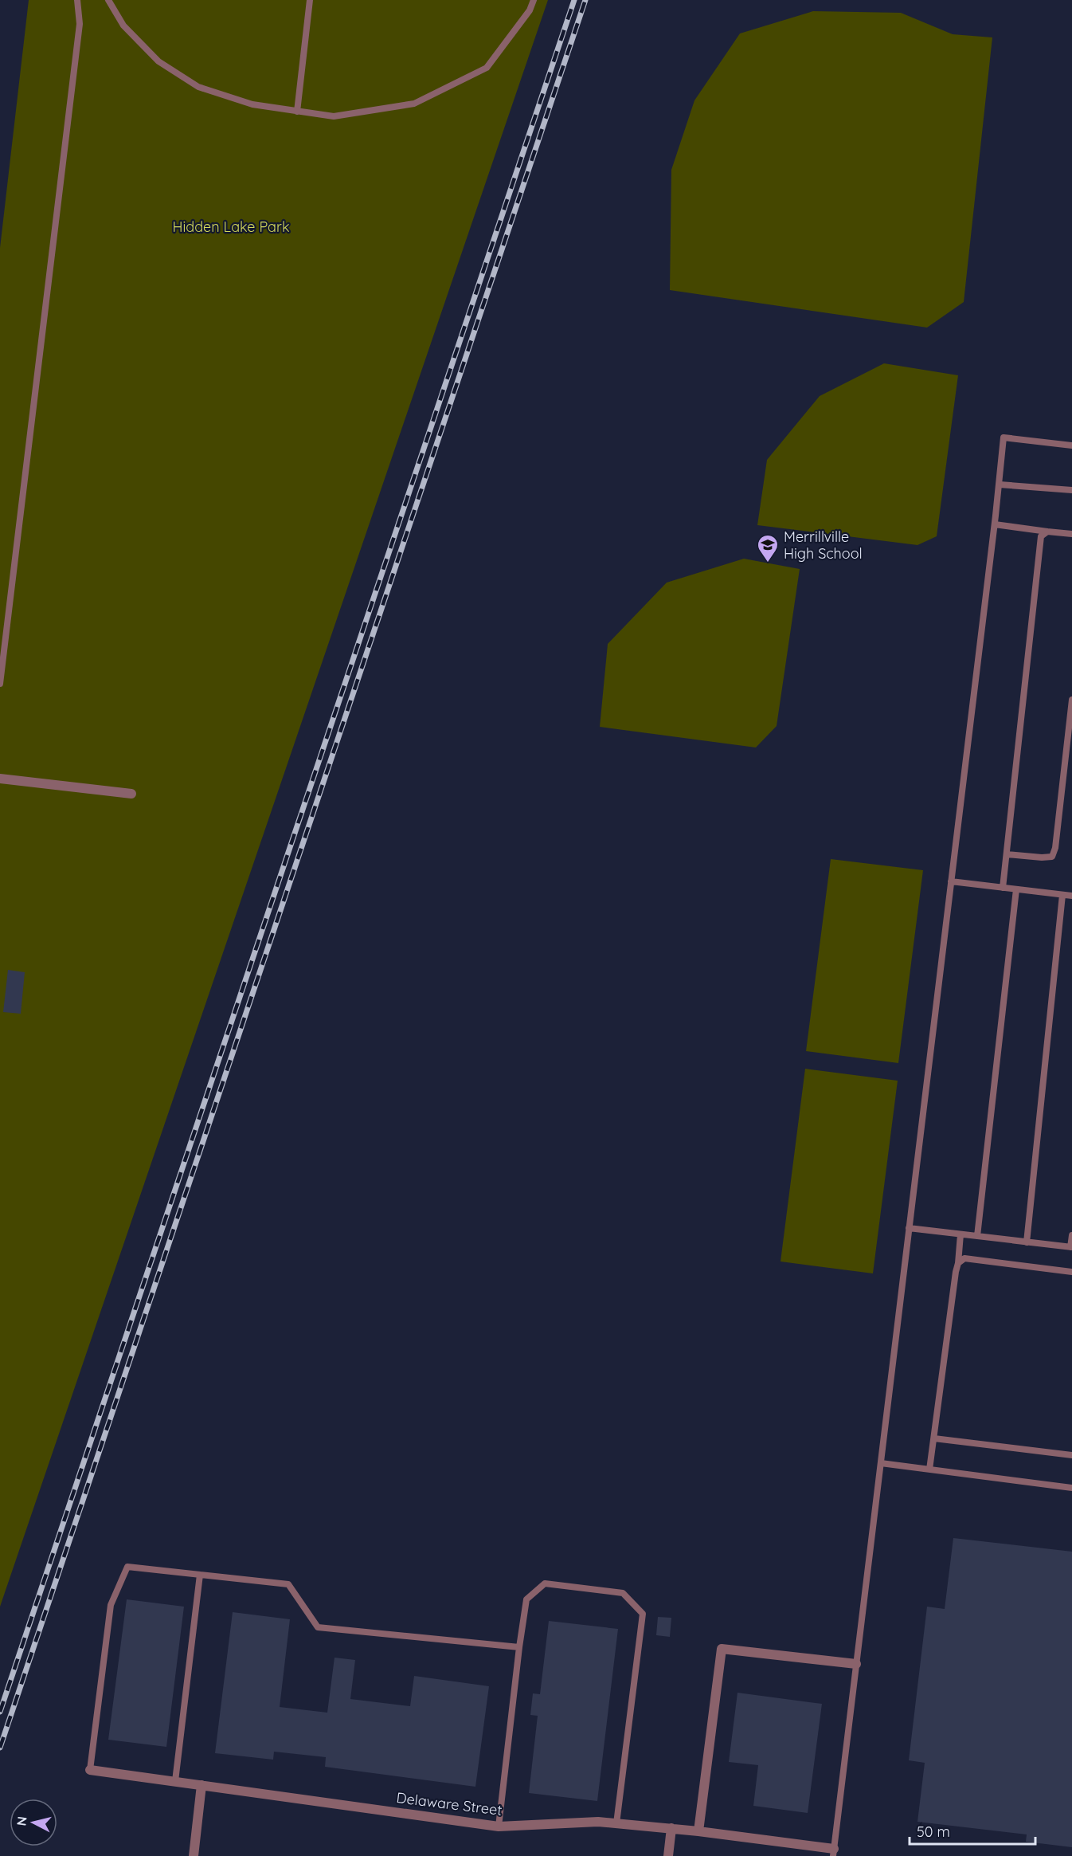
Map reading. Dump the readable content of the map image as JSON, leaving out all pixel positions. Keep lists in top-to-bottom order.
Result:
{
  "streets": {
    "street": ["Delaware Street"]
  },
  "parks": ["Hidden Lake Park"],
  "places": {
    "school or university": ["Merrillville High School"]
  },
  "scale_bar": "50 m",
  "north": "left"
}
